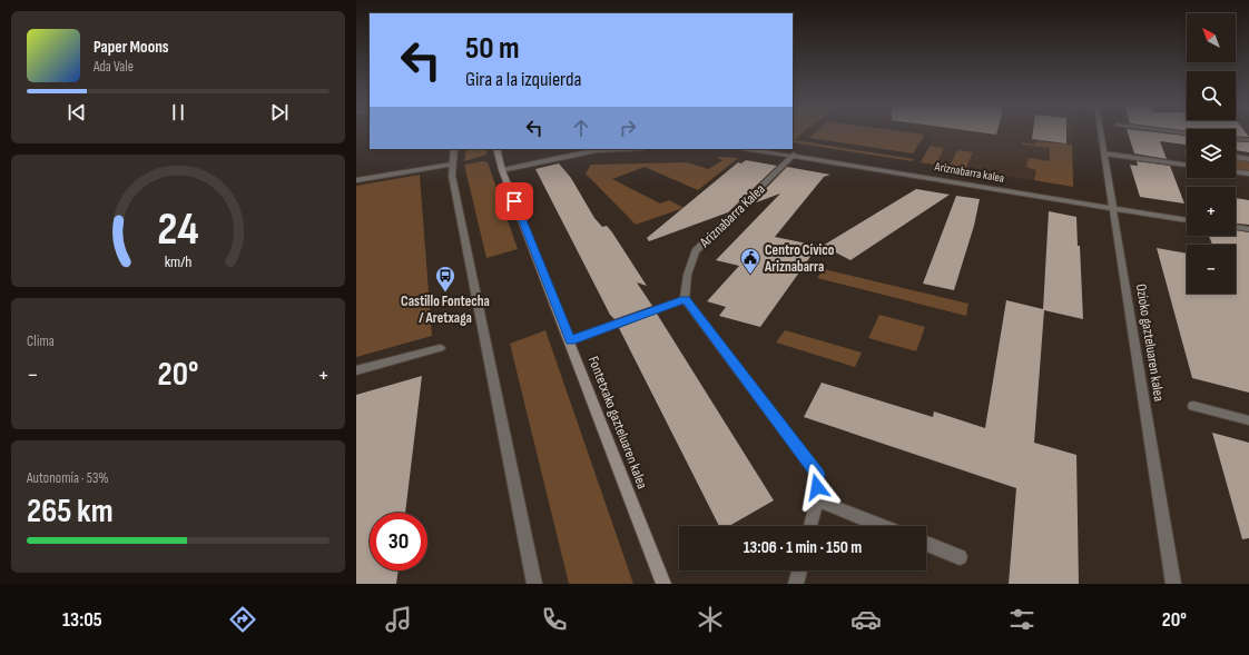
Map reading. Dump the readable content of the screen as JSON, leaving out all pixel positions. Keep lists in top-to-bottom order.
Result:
{
  "streets": {
    "main road": ["Fontetxako gazteluaren kalea"],
    "street": ["Ariznabarra kalea", "Ariznabarra Kalea", "Ozioko gazteluaren kalea"]
  },
  "crossings": [
    ["Ariznabarra kalea", "Ariznabarra Kalea"],
    ["Ariznabarra kalea", "Ozioko gazteluaren kalea"]
  ],
  "places": {
    "public building": ["Centro Cívico Ariznabarra"],
    "bus stop": ["Castillo Fontecha / Aretxaga"]
  },
  "north": "top left",
  "page": {
    "map_buttons": ["+", "−"],
    "turn": ["50 m", "Gira a la izquierda"],
    "song": ["Paper Moons", "Ada Vale"],
    "tile": [
      "Clima",
      ["Autonomía · 53%", "265 km"]
    ],
    "heat": ["−", "20°", "+"],
    "limit": "30",
    "trip": "13:06 · 1 min · 150 m",
    "tabs": ["13:05", "20°"],
    "gauge": ["24", "km/h"]
  }
}
